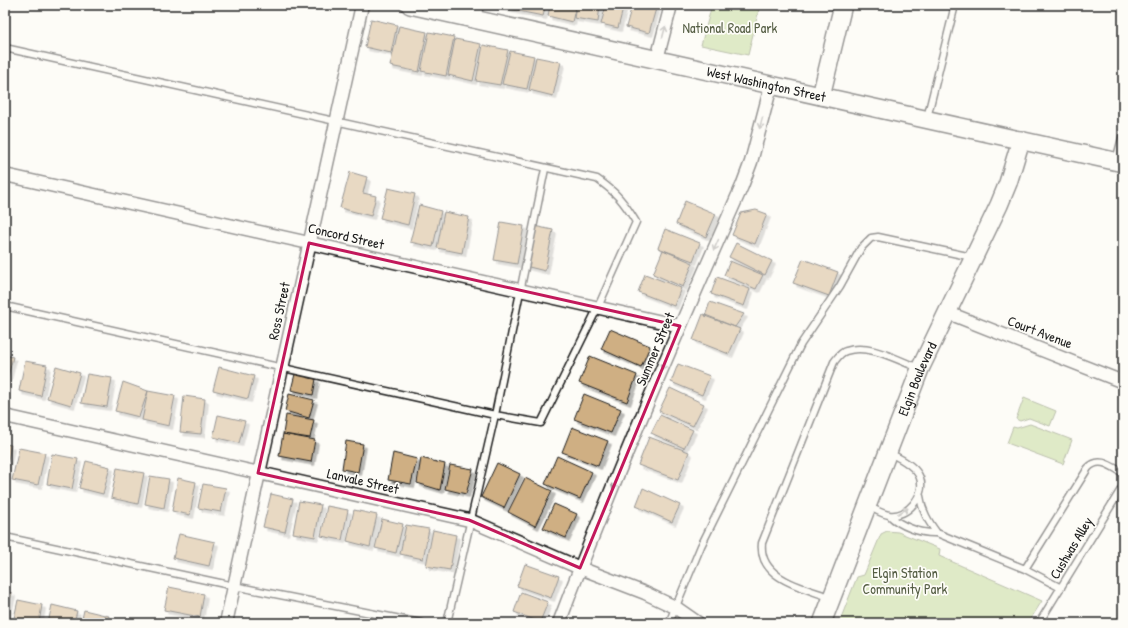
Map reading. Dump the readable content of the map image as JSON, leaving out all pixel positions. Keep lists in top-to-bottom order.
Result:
{
  "streets": {
    "street": [
      "West Washington Street",
      "Concord Street",
      "Ross Street",
      "Court Avenue",
      "Summer Street",
      "Elgin Boulevard",
      "Lanvale Street"
    ],
    "lane": ["Cushwas Alley"]
  },
  "crossings": [
    ["West Washington Street", "Summer Street"],
    ["West Washington Street", "Elgin Boulevard"],
    ["Concord Street", "Ross Street"],
    ["Concord Street", "Summer Street"],
    ["Ross Street", "Lanvale Street"],
    ["Court Avenue", "Elgin Boulevard"],
    ["Summer Street", "Lanvale Street"]
  ],
  "one_way": ["Summer Street"],
  "parks": ["National Road Park", "Elgin Station Community Park"]
}
